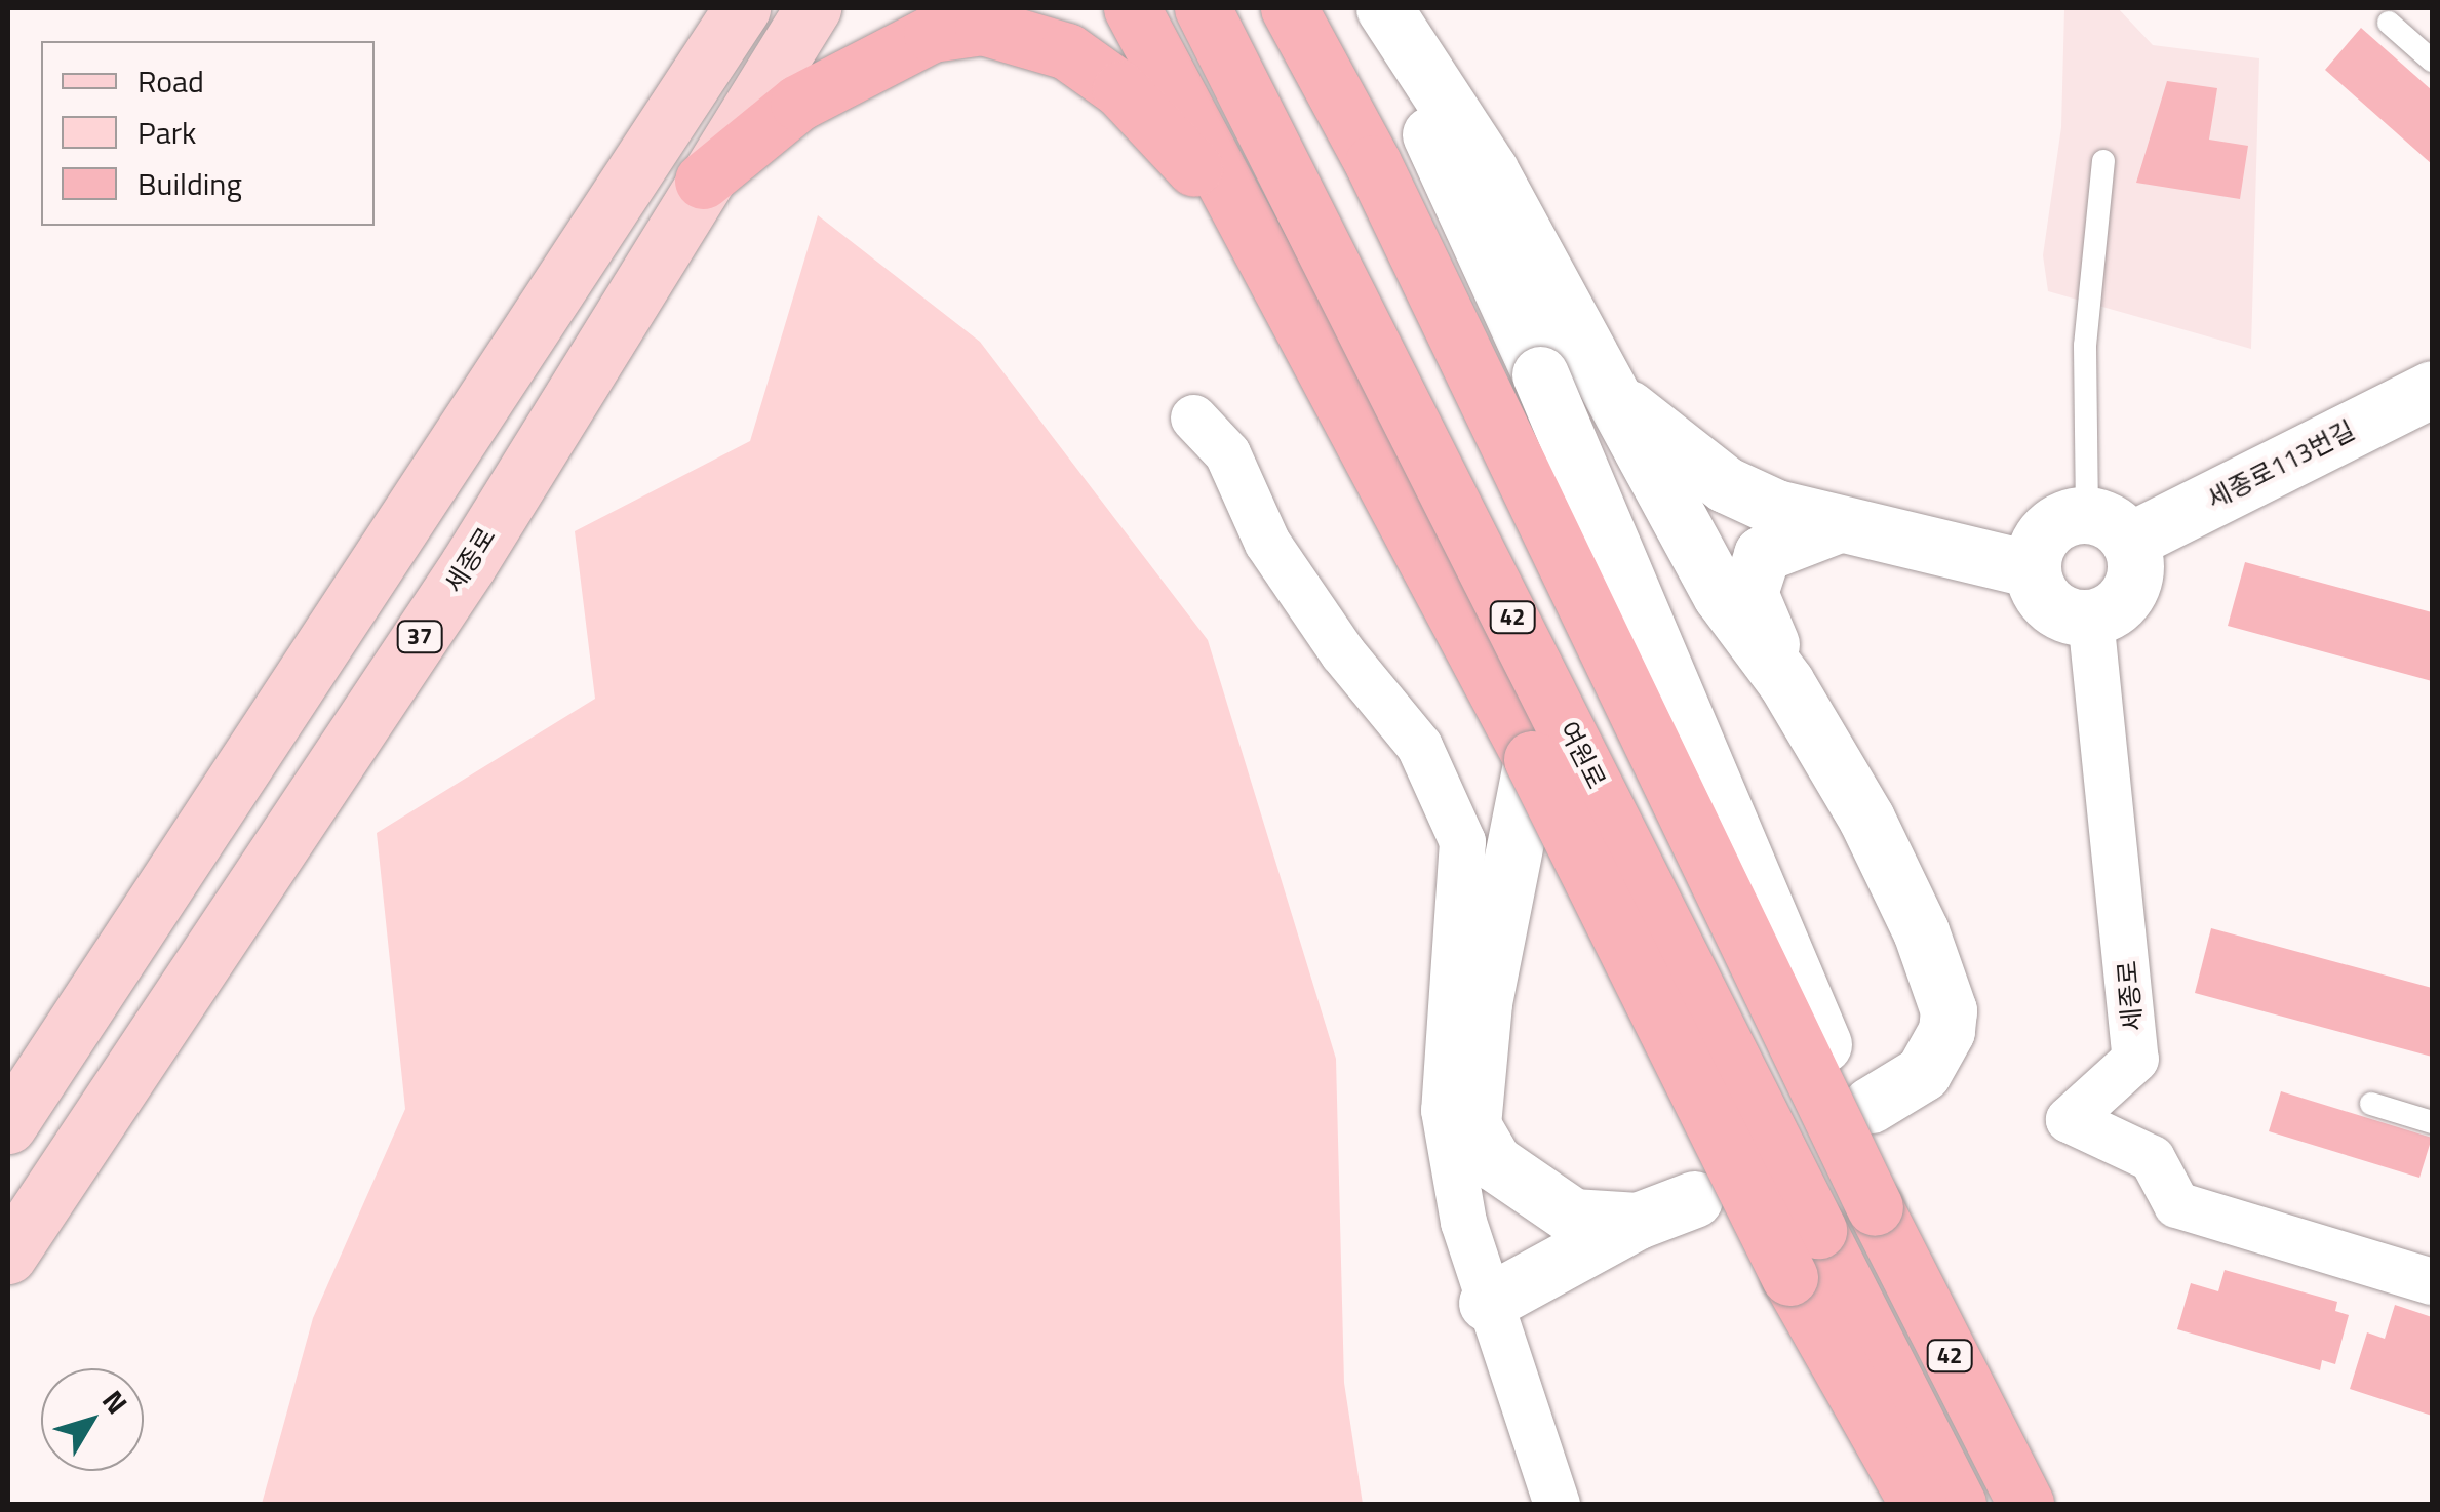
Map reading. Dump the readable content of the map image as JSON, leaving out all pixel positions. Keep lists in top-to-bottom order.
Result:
{
  "streets": {
    "highway": ["42", "여원로"],
    "main road": ["세종로", "37"],
    "street": ["세종로113번길"]
  },
  "crossings": [
    ["세종로113번길", "세종로"]
  ],
  "legend": ["Road", "Park", "Building"],
  "north": "top right"
}
